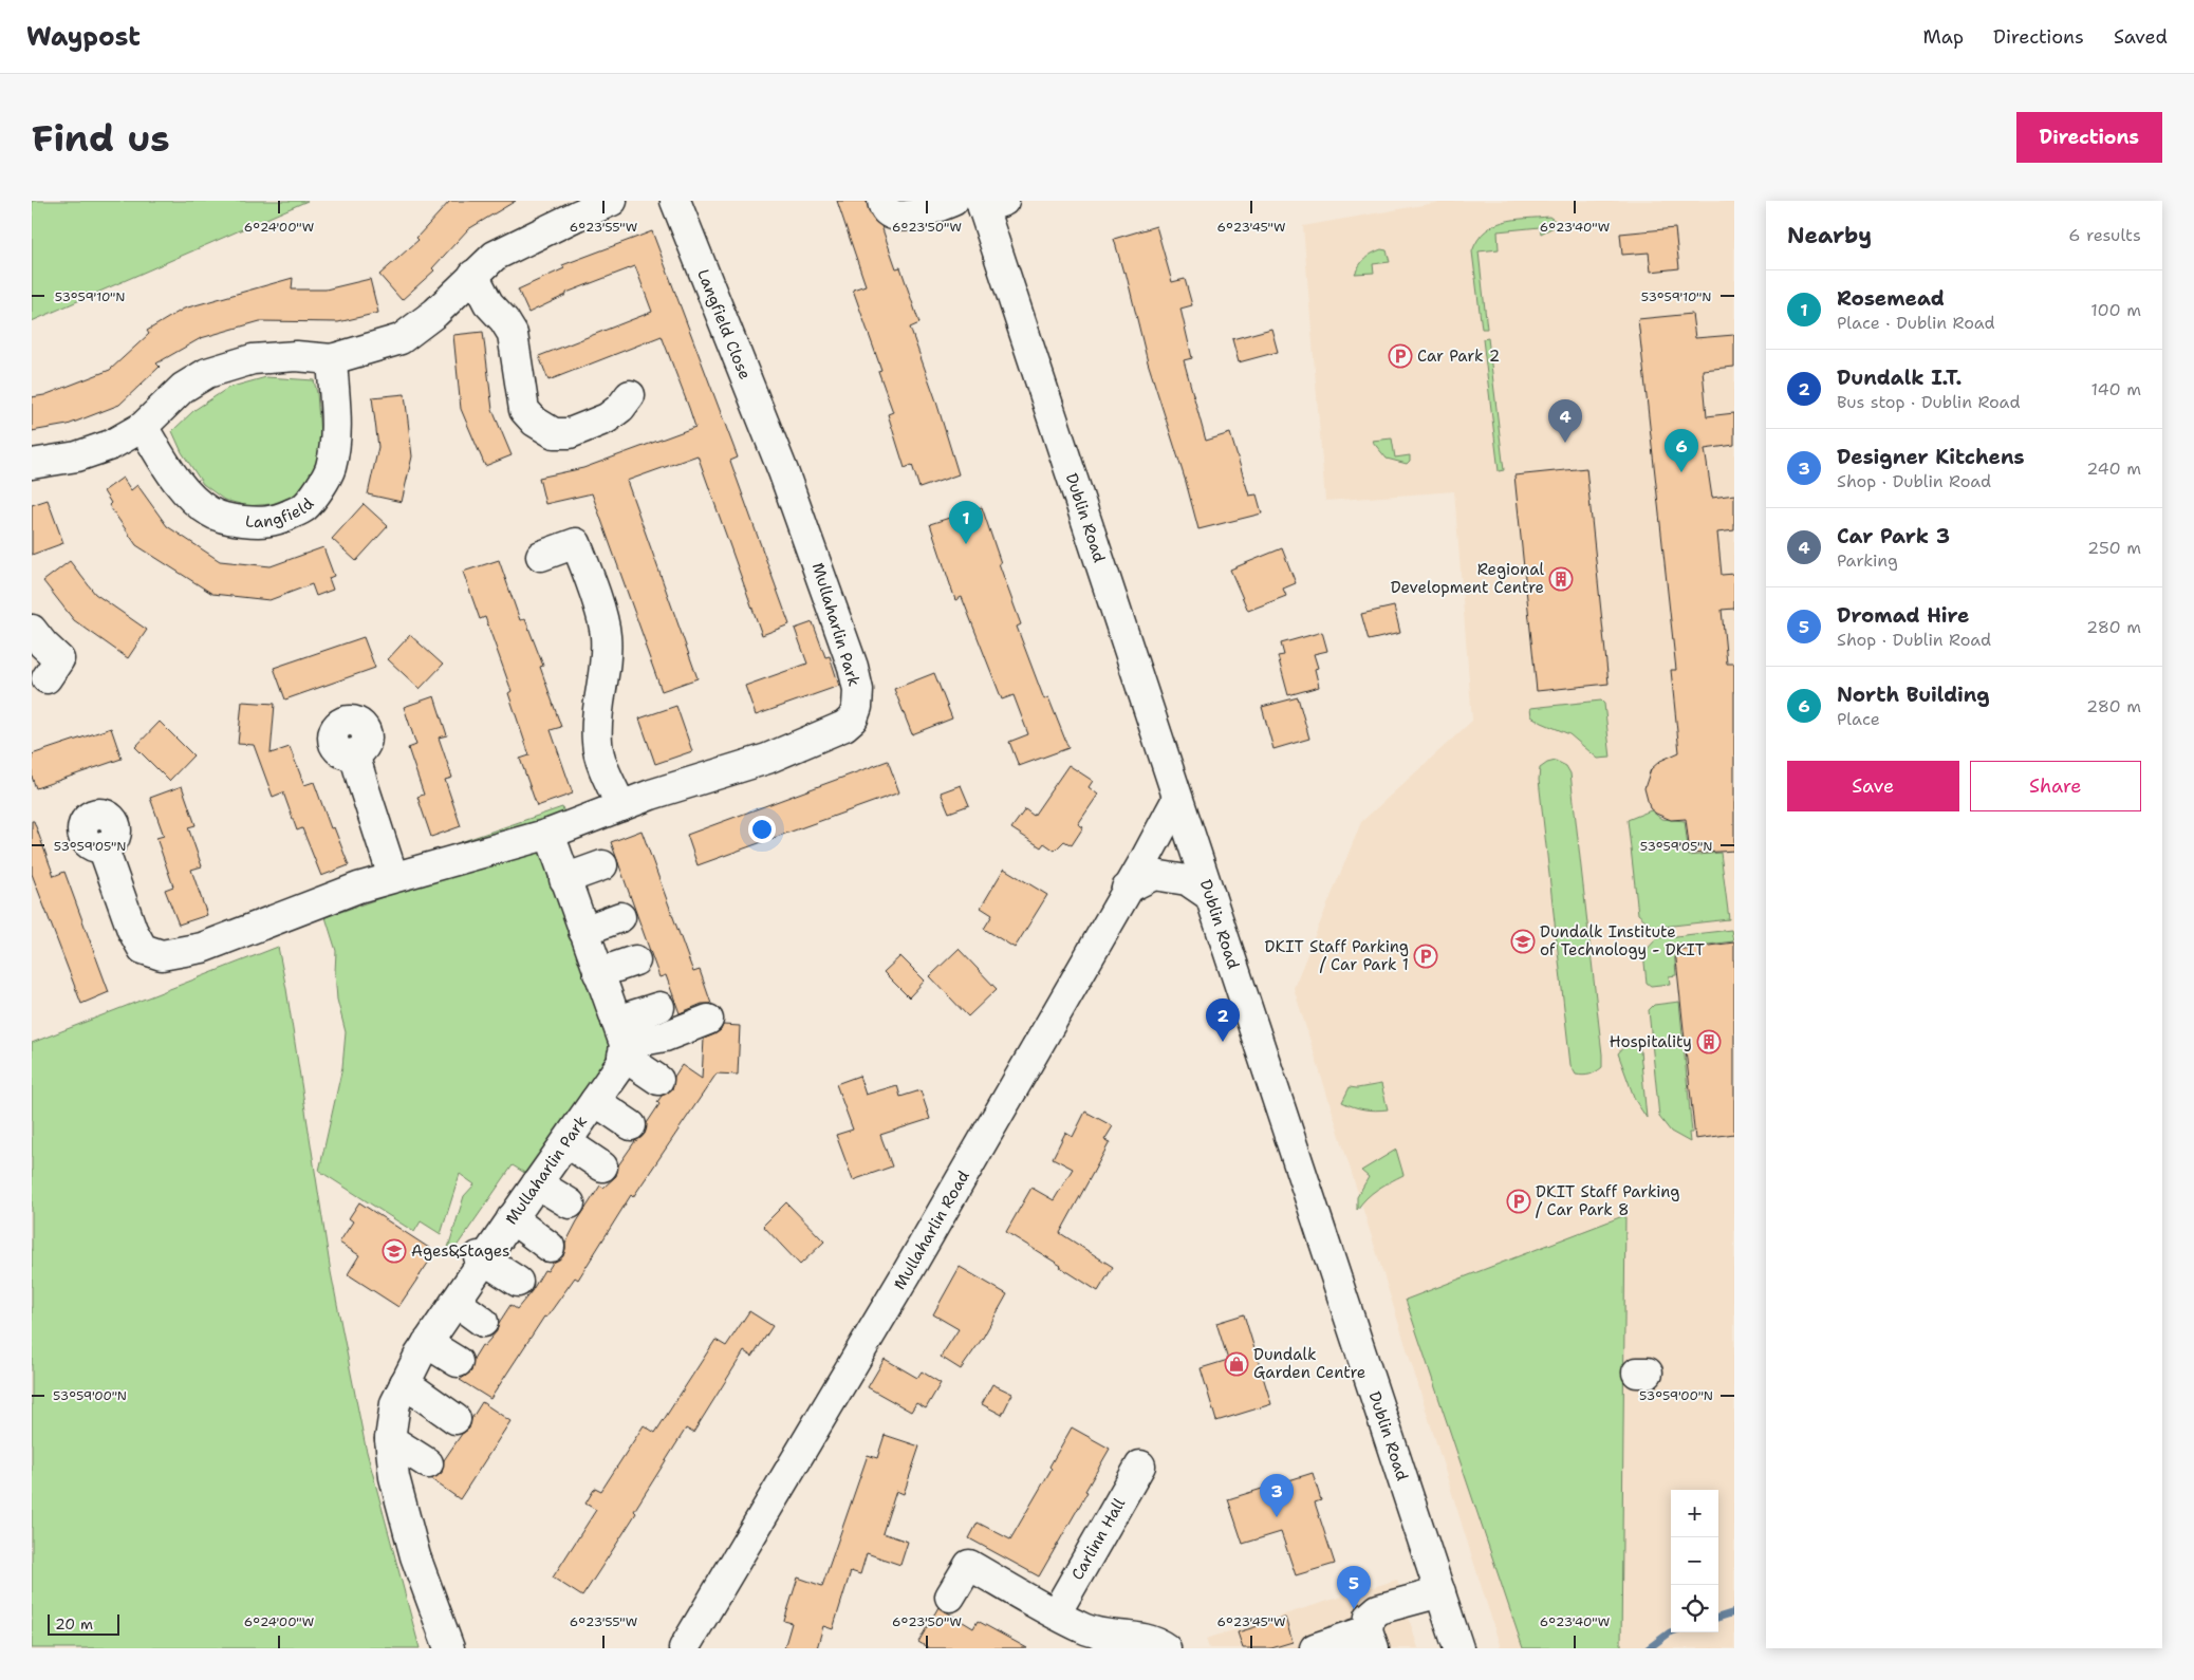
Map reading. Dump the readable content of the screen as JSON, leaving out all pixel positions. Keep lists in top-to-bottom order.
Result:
{
  "streets": {
    "street": [
      "Langfield Close",
      "Langfield",
      "Dublin Road",
      "Mullaharlin Park",
      "Mullaharlin Road",
      "Carlinn Hall"
    ]
  },
  "crossings": [
    ["Langfield Close", "Mullaharlin Park"],
    ["Dublin Road", "Mullaharlin Road"]
  ],
  "places": {
    "parking": ["Car Park 2", "DKIT Staff Parking / Car Park 1", "DKIT Staff Parking / Car Park 8"],
    "building": ["Regional Development Centre", "Hospitality"],
    "school or university": ["Dundalk Institute of Technology - DKIT", "Ages&Stages"],
    "shop": ["Dundalk Garden Centre"]
  },
  "scale_bar": "20 m",
  "page": {
    "header": "Waypost",
    "nav": ["Map", "Directions", "Saved"],
    "buttons": [
      "Directions",
      ["Save", "Share"]
    ],
    "title": "Find us",
    "heading": ["Nearby", "6 results"],
    "list": [
      {
        "mark": "1",
        "name": "Rosemead",
        "note": "Place · Dublin Road",
        "value": "100 m"
      },
      {
        "mark": "2",
        "name": "Dundalk I.T.",
        "note": "Bus stop · Dublin Road",
        "value": "140 m"
      },
      {
        "mark": "3",
        "name": "Designer Kitchens",
        "note": "Shop · Dublin Road",
        "value": "240 m"
      },
      {
        "mark": "4",
        "name": "Car Park 3",
        "note": "Parking",
        "value": "250 m"
      },
      {
        "mark": "5",
        "name": "Dromad Hire",
        "note": "Shop · Dublin Road",
        "value": "280 m"
      },
      {
        "mark": "6",
        "name": "North Building",
        "note": "Place",
        "value": "280 m"
      }
    ],
    "pins": [
      "4",
      "6",
      "1",
      "2",
      "3",
      "5"
    ],
    "map_buttons": ["+", "−"],
    "scale": "20 m"
  },
  "coordinates": [
    "6°24'00\"W",
    "6°23'55\"W",
    "6°23'50\"W",
    "6°23'45\"W",
    "6°23'40\"W",
    "53°59'10\"N",
    "53°59'05\"N",
    "53°59'00\"N"
  ]
}
